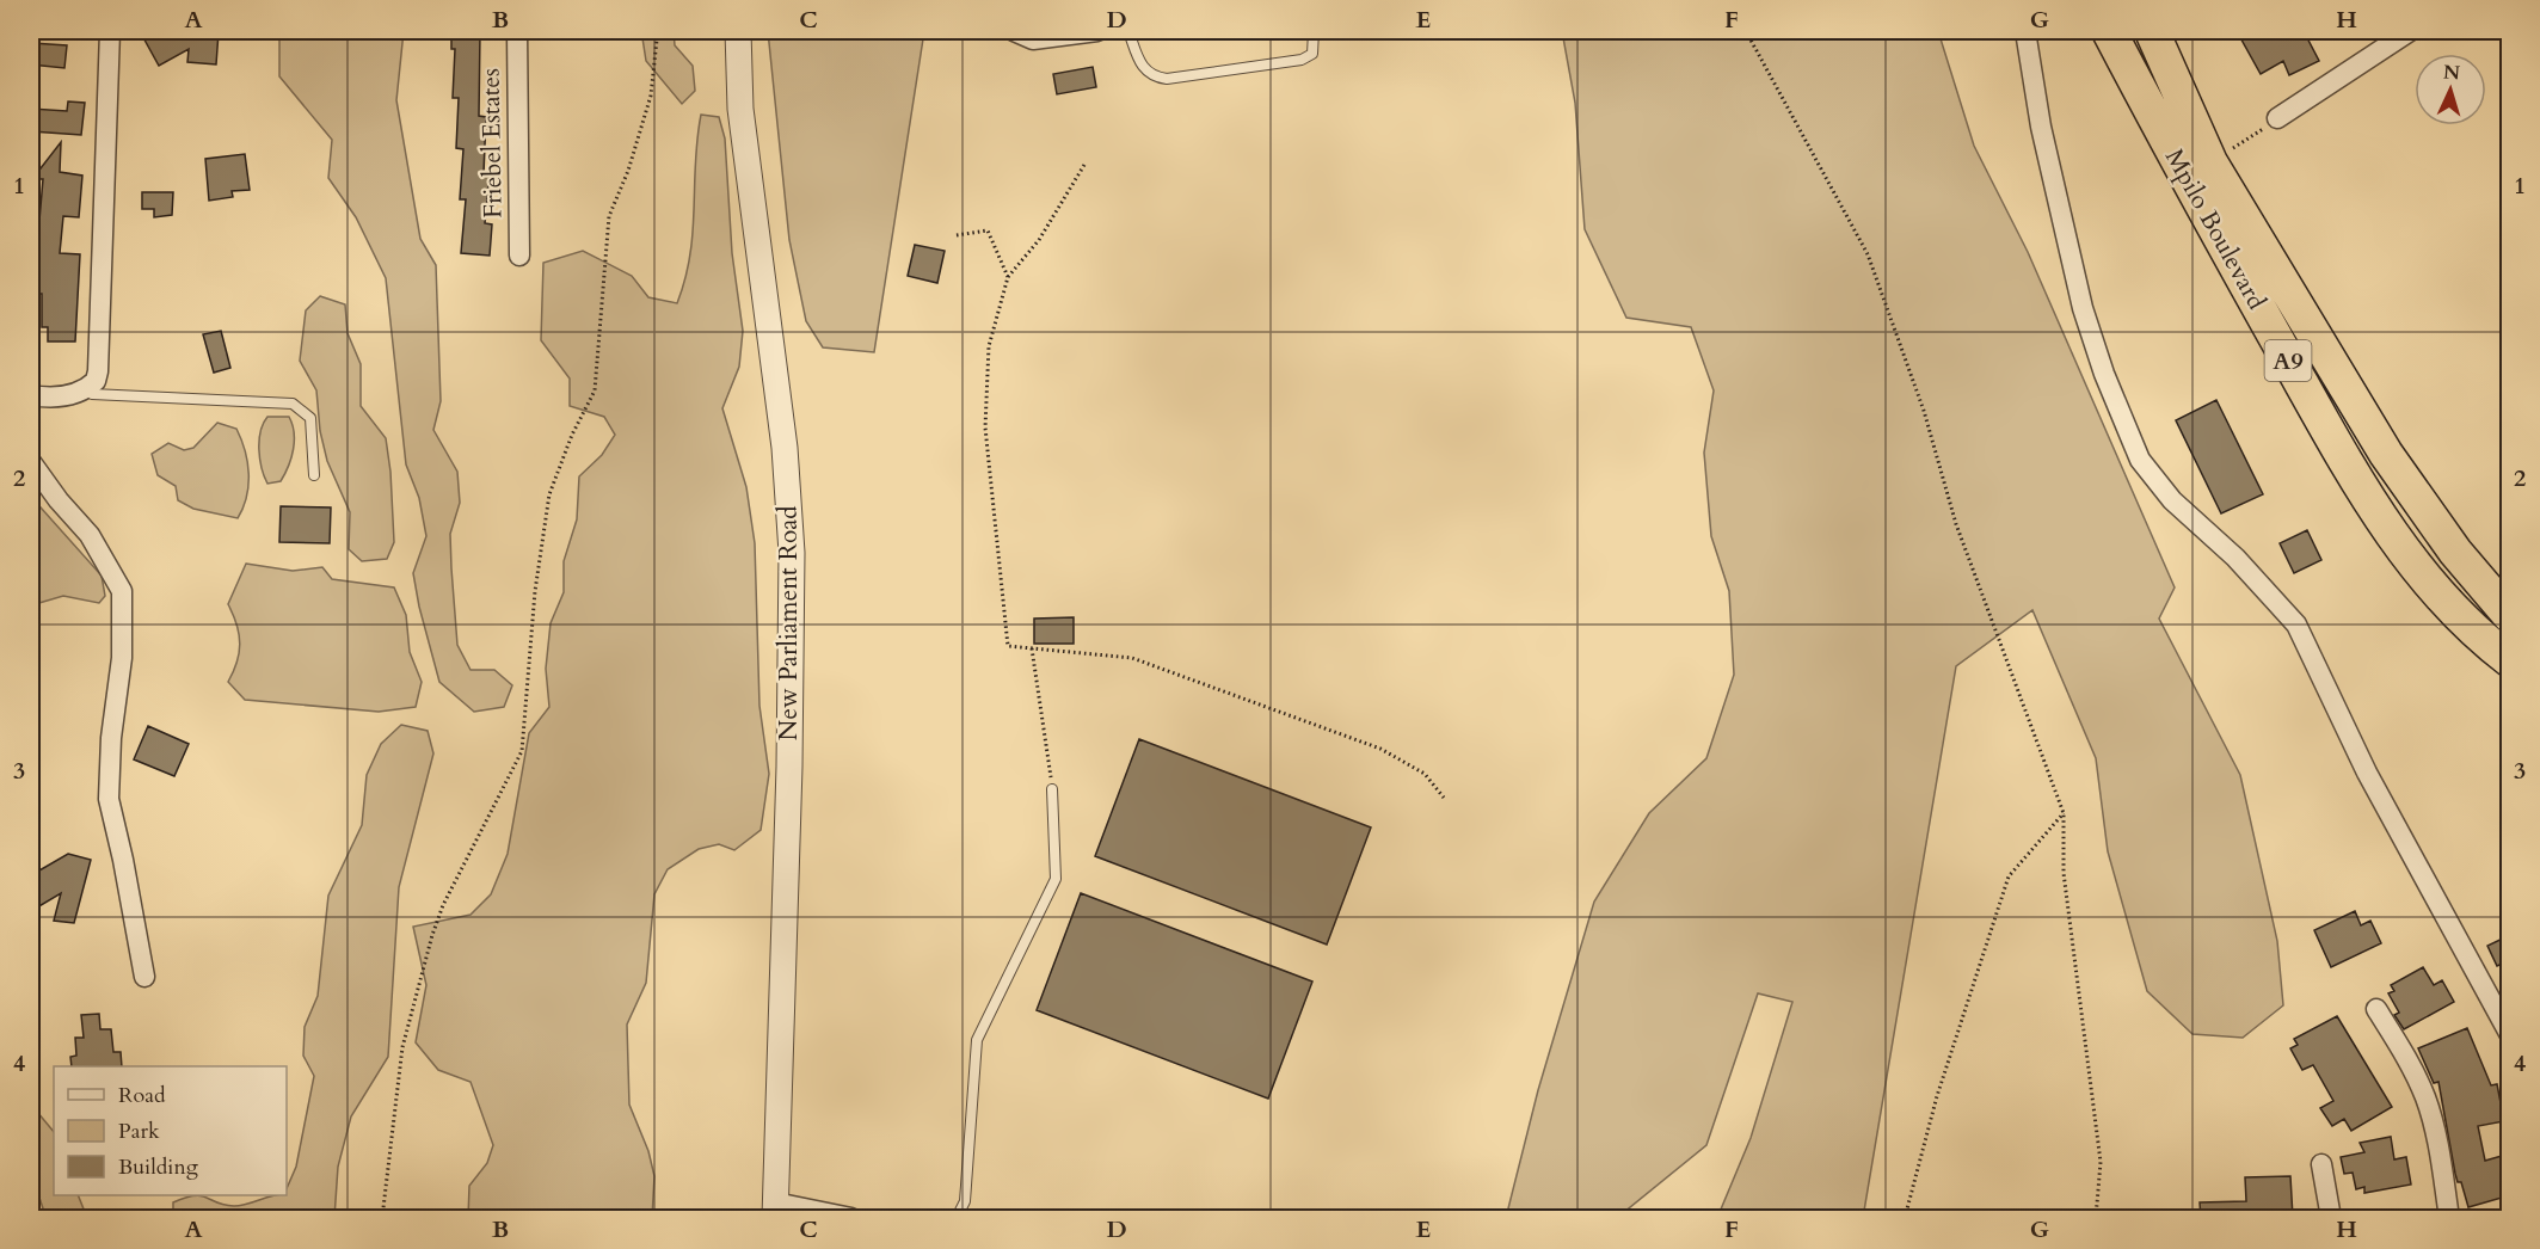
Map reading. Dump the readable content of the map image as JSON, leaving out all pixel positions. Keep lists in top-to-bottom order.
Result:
{
  "streets": {
    "highway": ["Mpilo Boulevard", "A9"],
    "street": ["Friebel Estates", "New Parliament Road"]
  },
  "legend": ["Road", "Park", "Building"],
  "north": "top",
  "grid": {
    "columns": [
      "A",
      "B",
      "C",
      "D",
      "E",
      "F",
      "G",
      "H"
    ],
    "rows": [
      "1",
      "2",
      "3",
      "4"
    ]
  }
}
